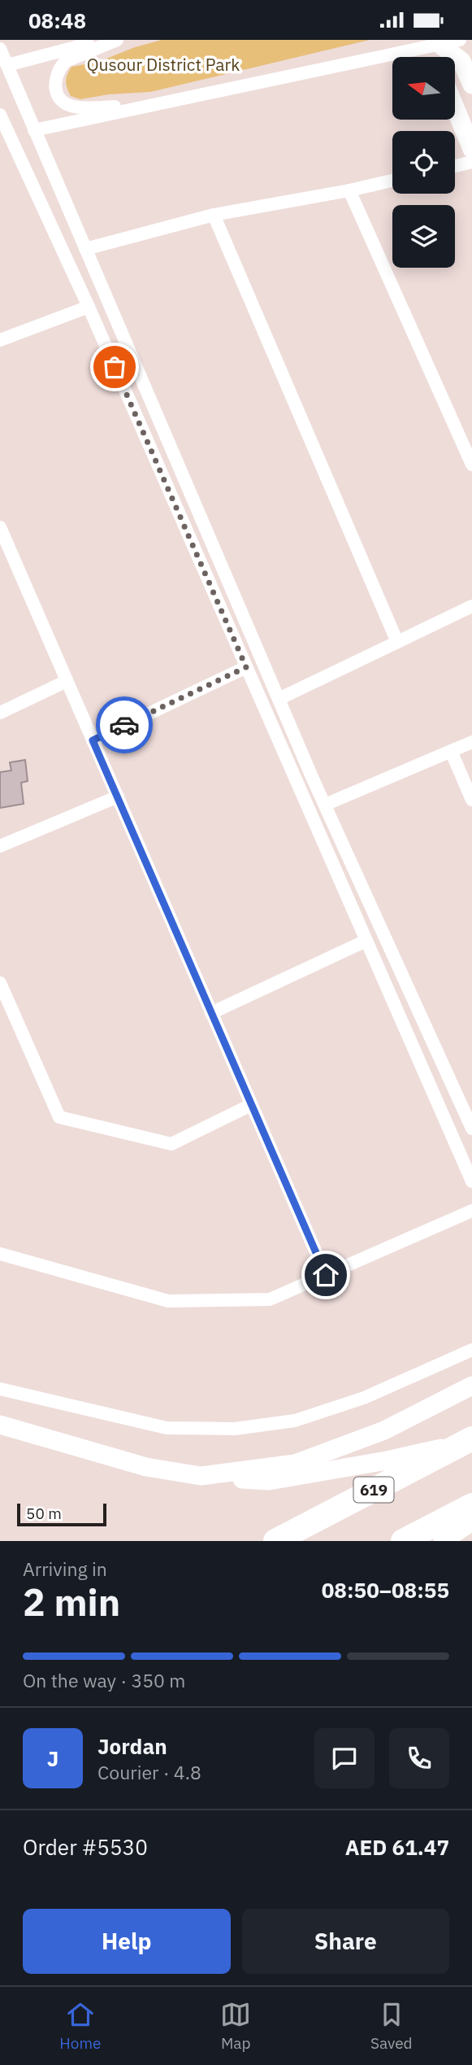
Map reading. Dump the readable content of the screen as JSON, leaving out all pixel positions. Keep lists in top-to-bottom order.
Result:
{
  "streets": {
    "highway": ["619"]
  },
  "parks": ["Qusour District Park"],
  "scale_bar": "50 m",
  "north": "left",
  "page": {
    "status": "08:48",
    "scale": "50 m",
    "heading": ["2 min", "Arriving in", "08:50–08:55"],
    "panel": [
      "Jordan",
      "Courier · 4.8",
      "Order #5530",
      "AED 61.47"
    ],
    "bar": "On the way · 350 m",
    "round": "J",
    "buttons": ["Help", "Share"],
    "tabs": ["Home", "Map", "Saved"]
  }
}
